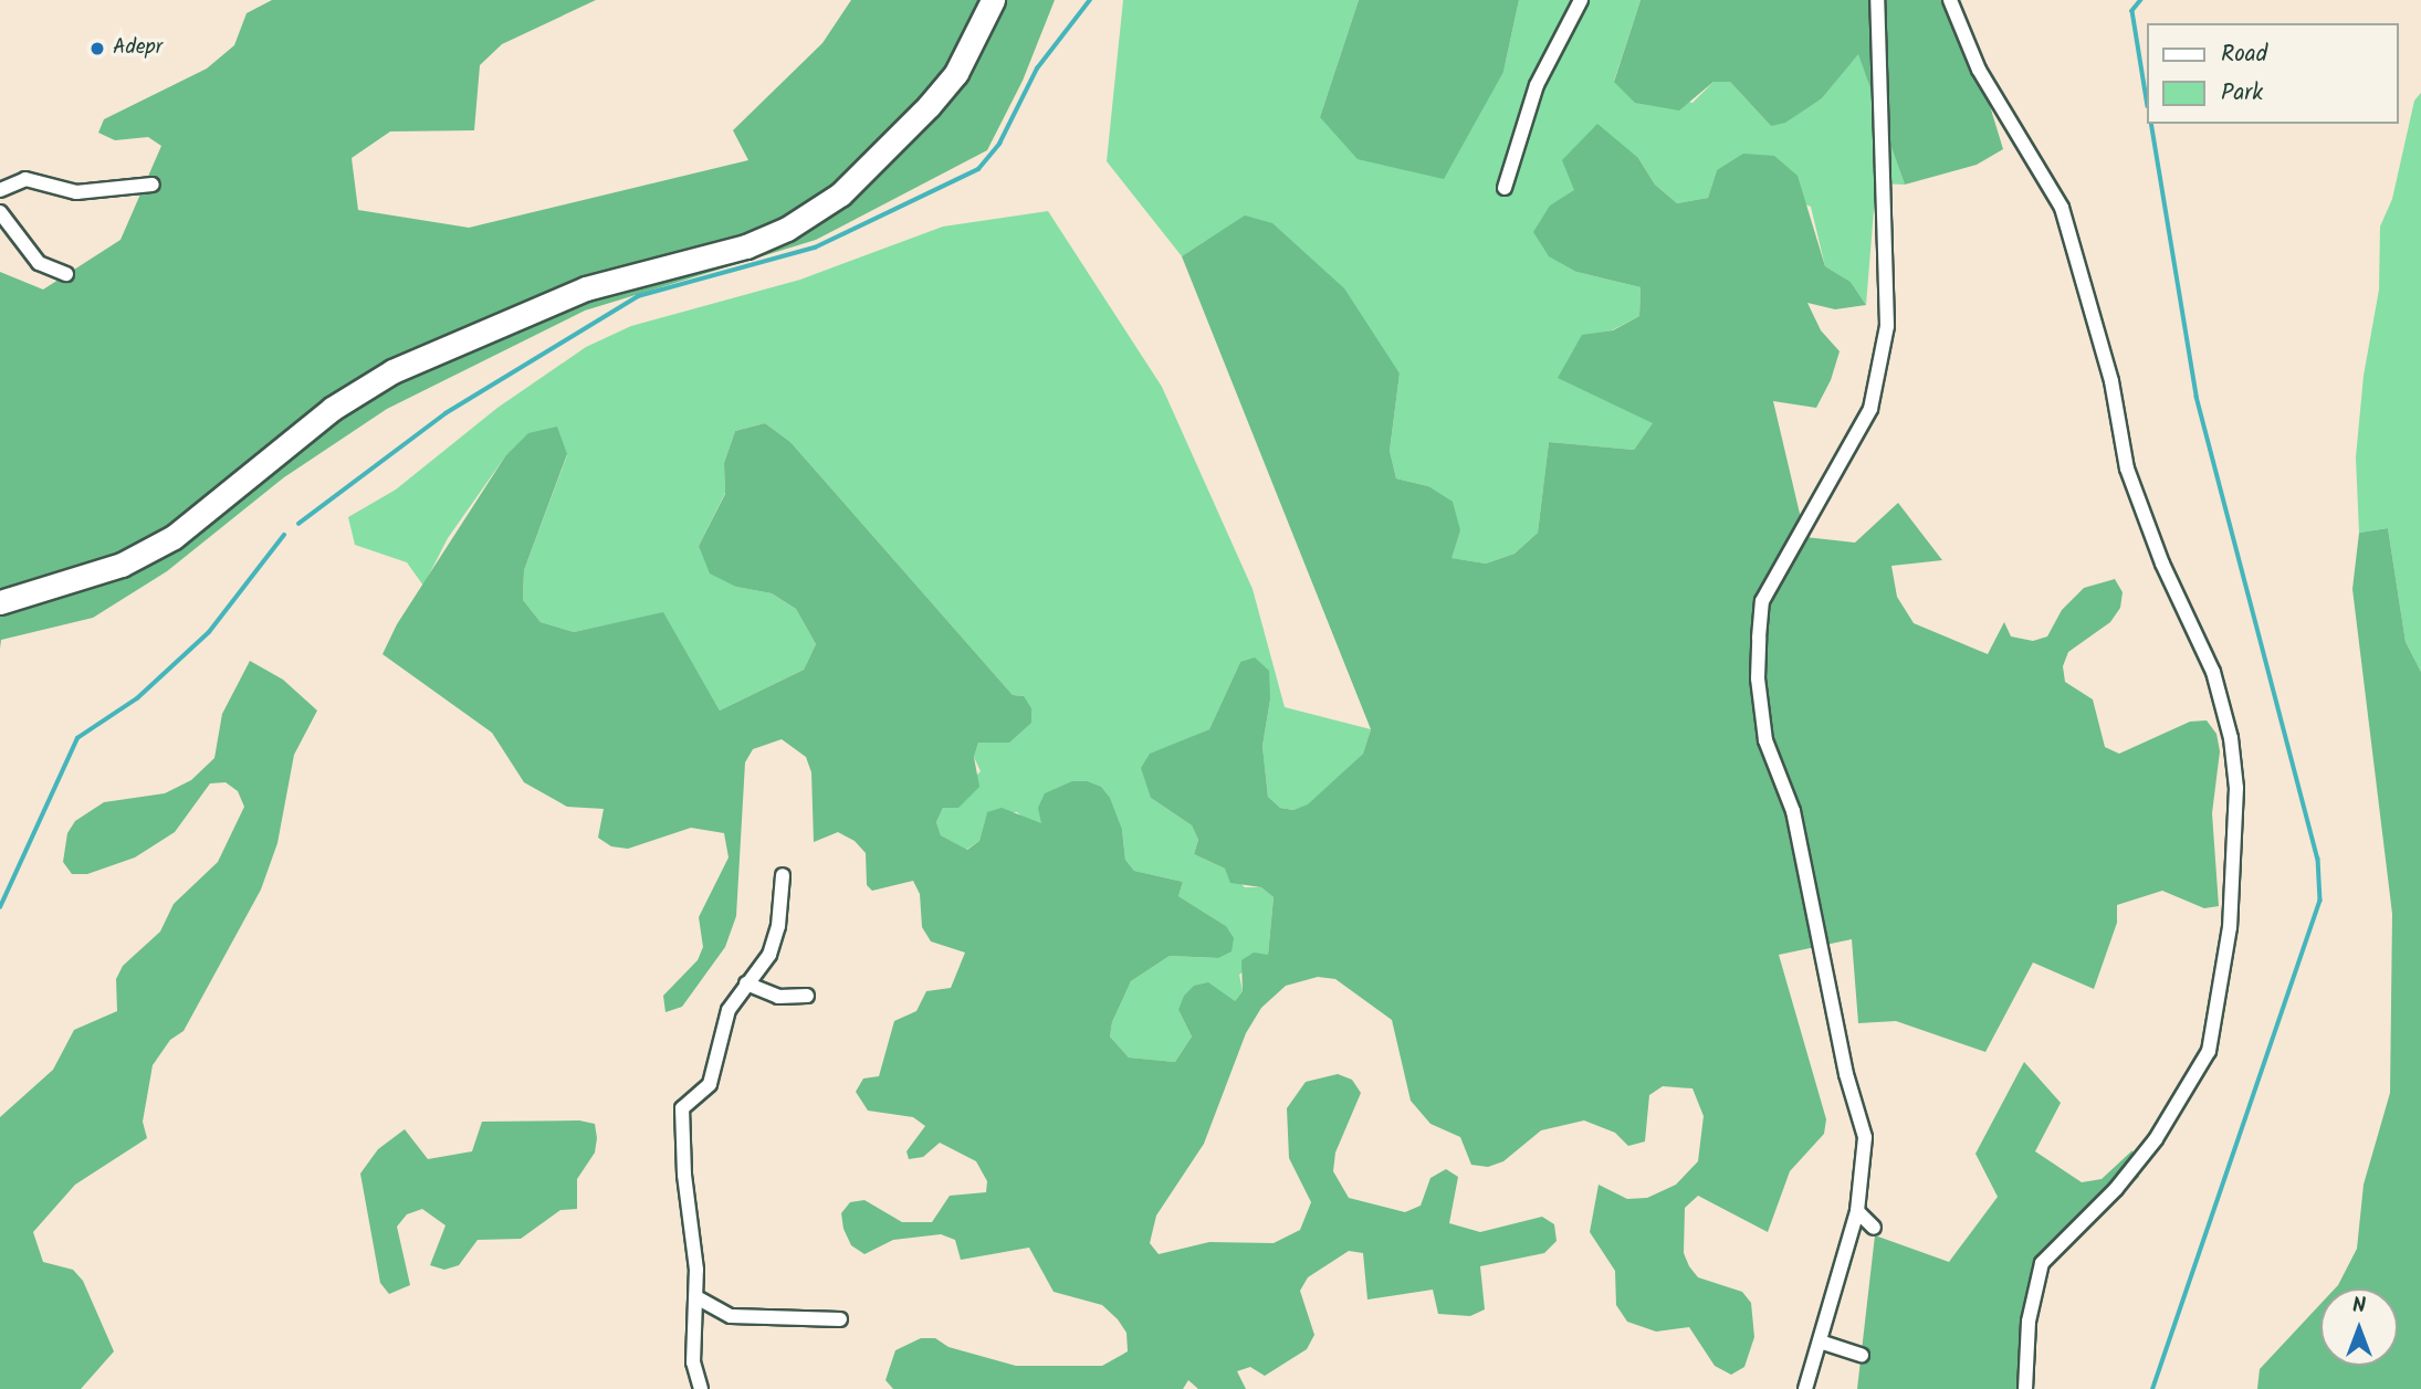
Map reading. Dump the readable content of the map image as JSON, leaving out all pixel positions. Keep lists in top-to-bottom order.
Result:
{
  "places": ["Adepr"],
  "legend": ["Road", "Park"],
  "north": "top"
}
